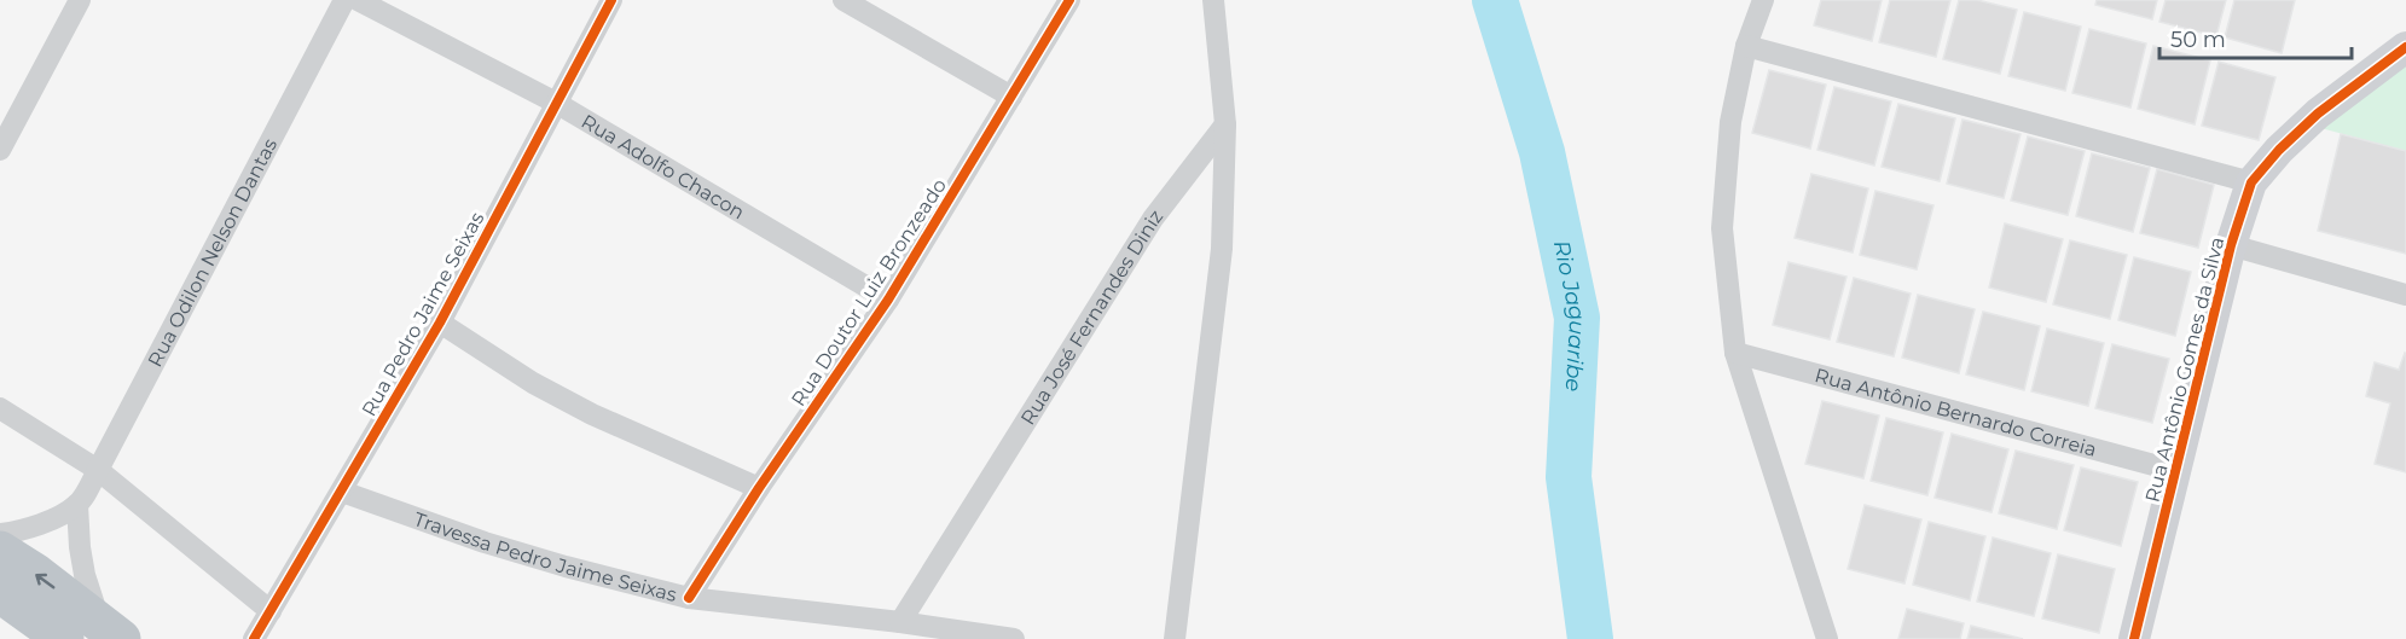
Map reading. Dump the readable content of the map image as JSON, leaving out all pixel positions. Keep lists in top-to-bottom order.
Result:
{
  "streets": {
    "street": [
      "Rua Adolfo Chacon",
      "Rua Odilon Nelson Dantas",
      "Rua Doutor Luiz Bronzeado",
      "Rua Pedro Jaime Seixas",
      "Rua José Fernandes Diniz",
      "Rua Antônio Gomes da Silva",
      "Rua Antônio Bernardo Correia",
      "Travessa Pedro Jaime Seixas"
    ]
  },
  "crossings": [
    ["Rua Adolfo Chacon", "Rua Doutor Luiz Bronzeado"],
    ["Rua Adolfo Chacon", "Rua Pedro Jaime Seixas"],
    ["Rua Doutor Luiz Bronzeado", "Travessa Pedro Jaime Seixas"],
    ["Rua Pedro Jaime Seixas", "Travessa Pedro Jaime Seixas"],
    ["Rua José Fernandes Diniz", "Travessa Pedro Jaime Seixas"],
    ["Rua Antônio Gomes da Silva", "Rua Antônio Bernardo Correia"]
  ],
  "water": ["Rio Jaguaribe"],
  "scale_bar": "50 m"
}
